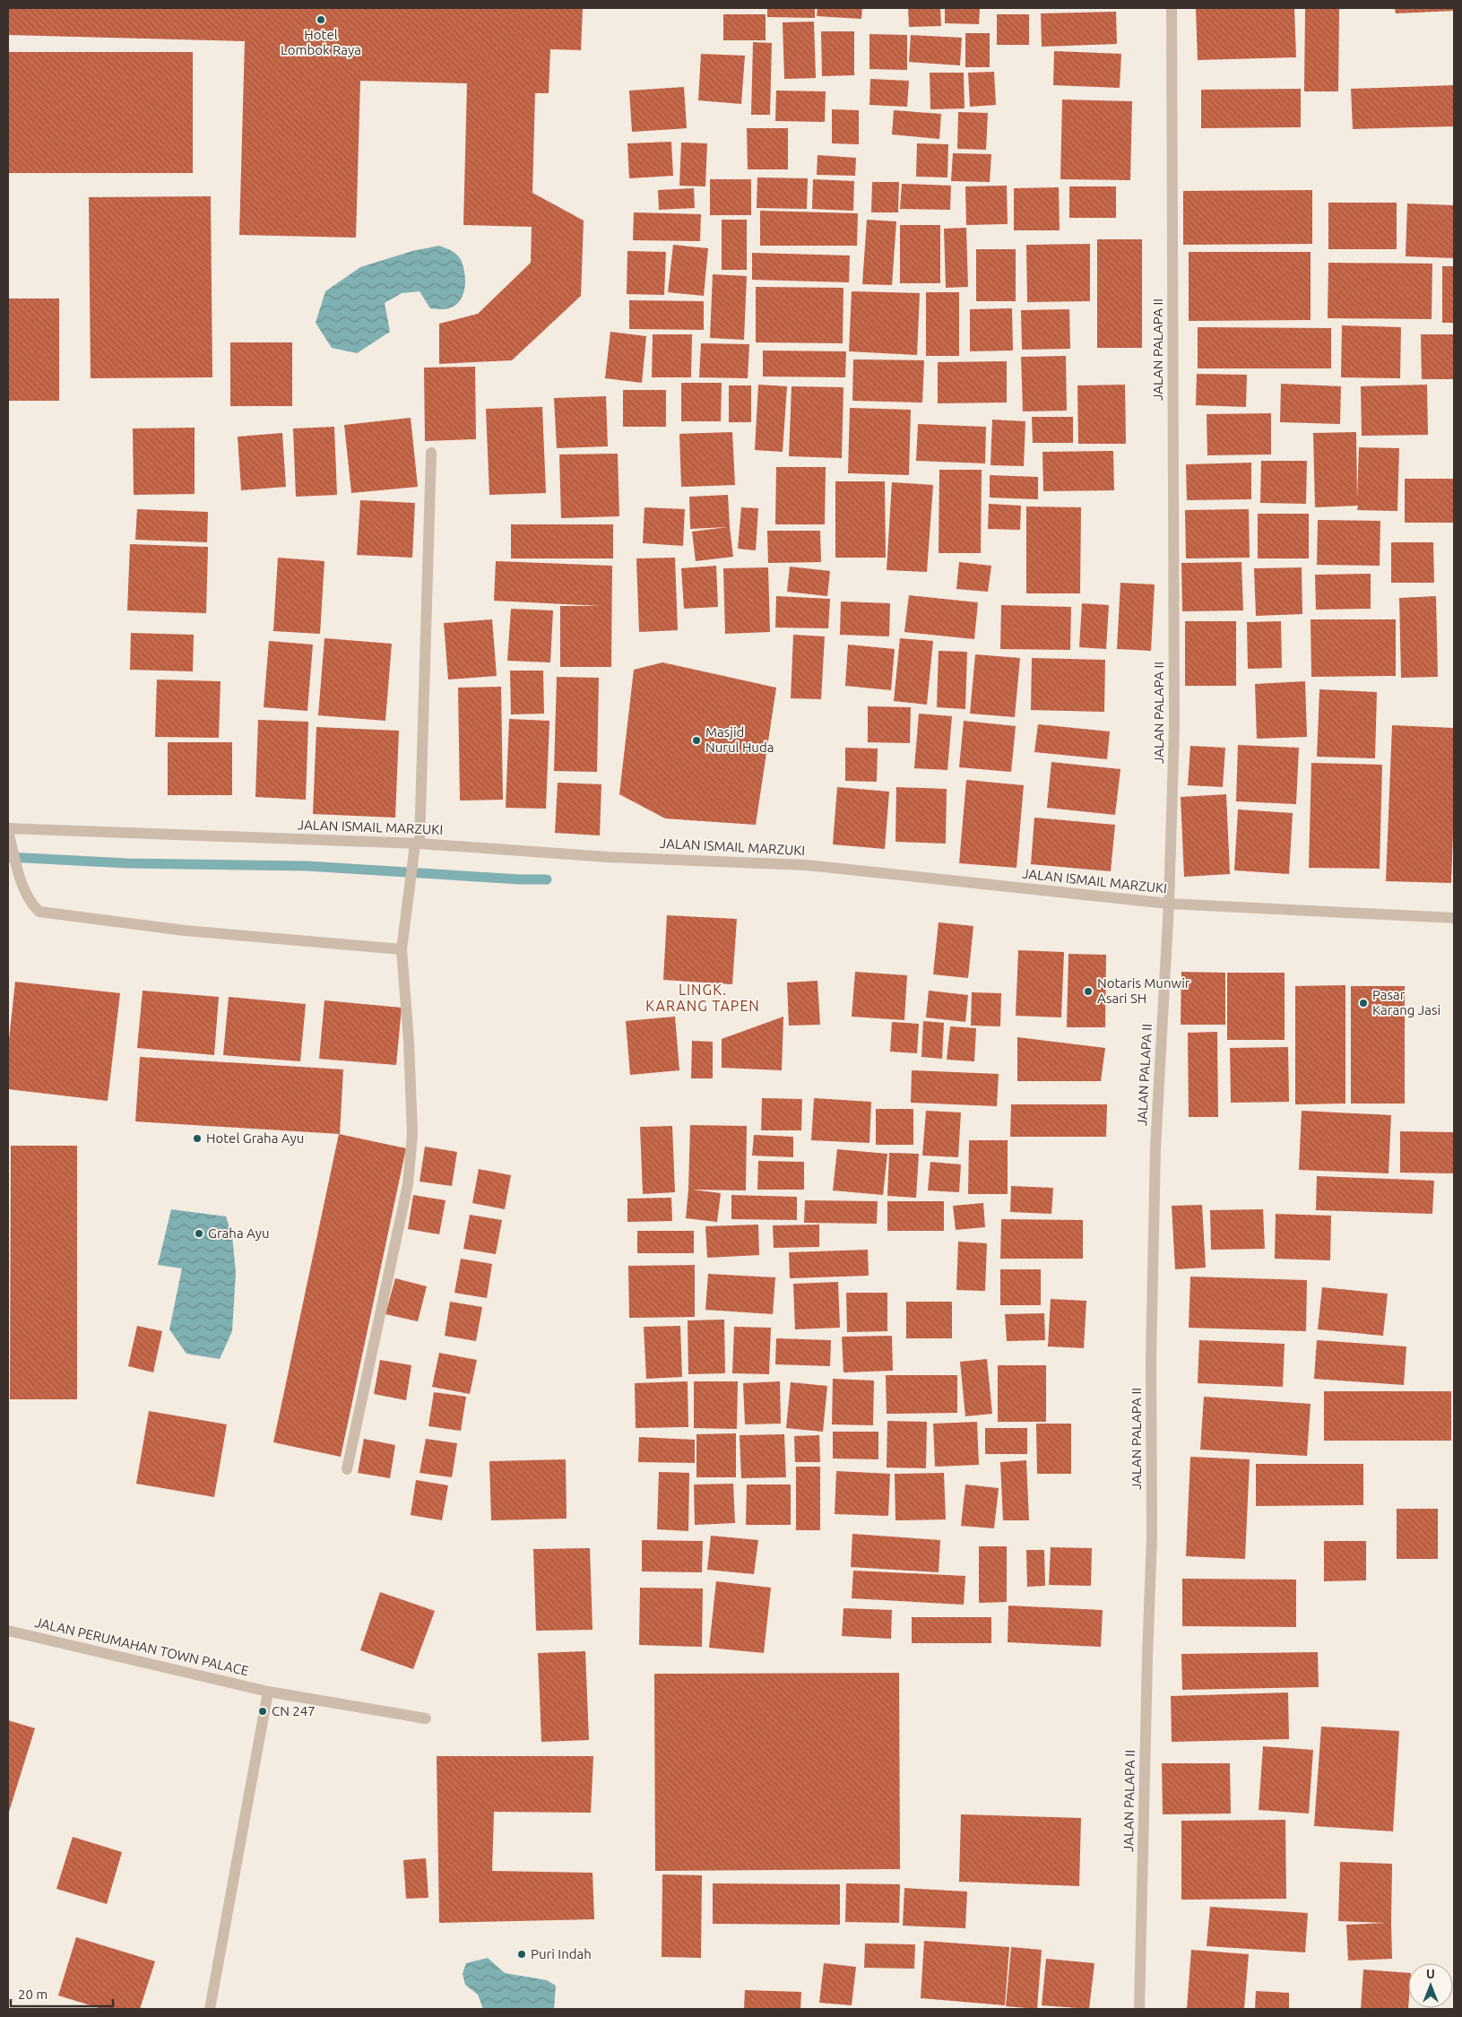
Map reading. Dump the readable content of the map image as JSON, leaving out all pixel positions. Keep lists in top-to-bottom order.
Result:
{
  "streets": {
    "street": ["JALAN PALAPA II", "JALAN ISMAIL MARZUKI", "JALAN PERUMAHAN TOWN PALACE"]
  },
  "crossings": [
    ["JALAN PALAPA II", "JALAN ISMAIL MARZUKI"]
  ],
  "districts": ["LINGK. KARANG TAPEN"],
  "places": [
    "Hotel Lombok Raya",
    "Masjid Nurul Huda",
    "Notaris Munwir Asari SH",
    "Pasar Karang Jasi",
    "Hotel Graha Ayu",
    "Graha Ayu",
    "CN 247",
    "Puri Indah"
  ],
  "scale_bar": "20 m",
  "north": "top"
}
